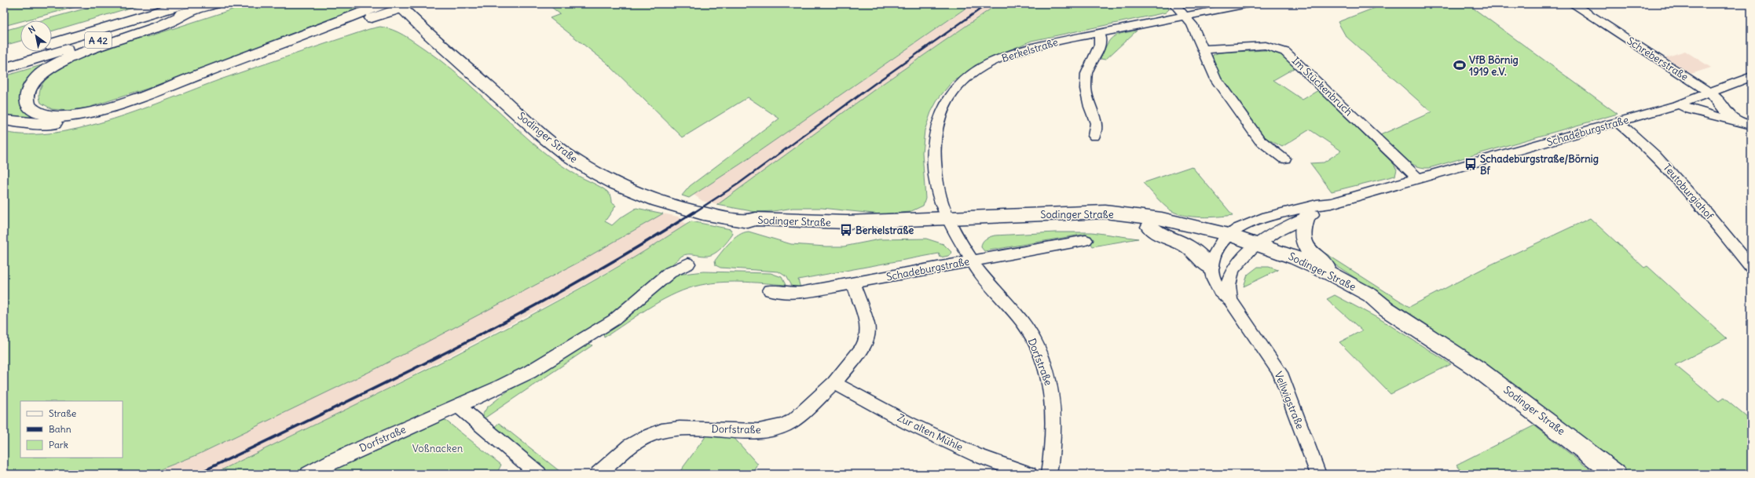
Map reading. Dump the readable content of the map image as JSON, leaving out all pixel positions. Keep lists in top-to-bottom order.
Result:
{
  "streets": {
    "main road": ["A 42", "Sodinger Straße"],
    "street": [
      "Berkelstraße",
      "Schreberstraße",
      "Im Stückenbruch",
      "Schadeburgstraße",
      "Teutoburgiahof",
      "Dorfstraße",
      "Vellwigstraße",
      "Zur alten Mühle"
    ]
  },
  "crossings": [
    ["Berkelstraße", "Sodinger Straße"],
    ["Berkelstraße", "Dorfstraße"],
    ["Schreberstraße", "Schadeburgstraße"],
    ["Im Stückenbruch", "Schadeburgstraße"],
    ["Schadeburgstraße", "Sodinger Straße"],
    ["Schadeburgstraße", "Teutoburgiahof"],
    ["Schadeburgstraße", "Dorfstraße"],
    ["Schadeburgstraße", "Vellwigstraße"],
    ["Sodinger Straße", "Dorfstraße"],
    ["Sodinger Straße", "Vellwigstraße"],
    ["Dorfstraße", "Zur alten Mühle"]
  ],
  "parks": ["Voßnacken"],
  "places": {
    "sports": ["VfB Börnig 1919 e.V."],
    "bus stop": ["Schadeburgstraße/Börnig Bf", "Berkelstraße"]
  },
  "legend": ["Straße", "Bahn", "Park"],
  "north": "top left"
}
